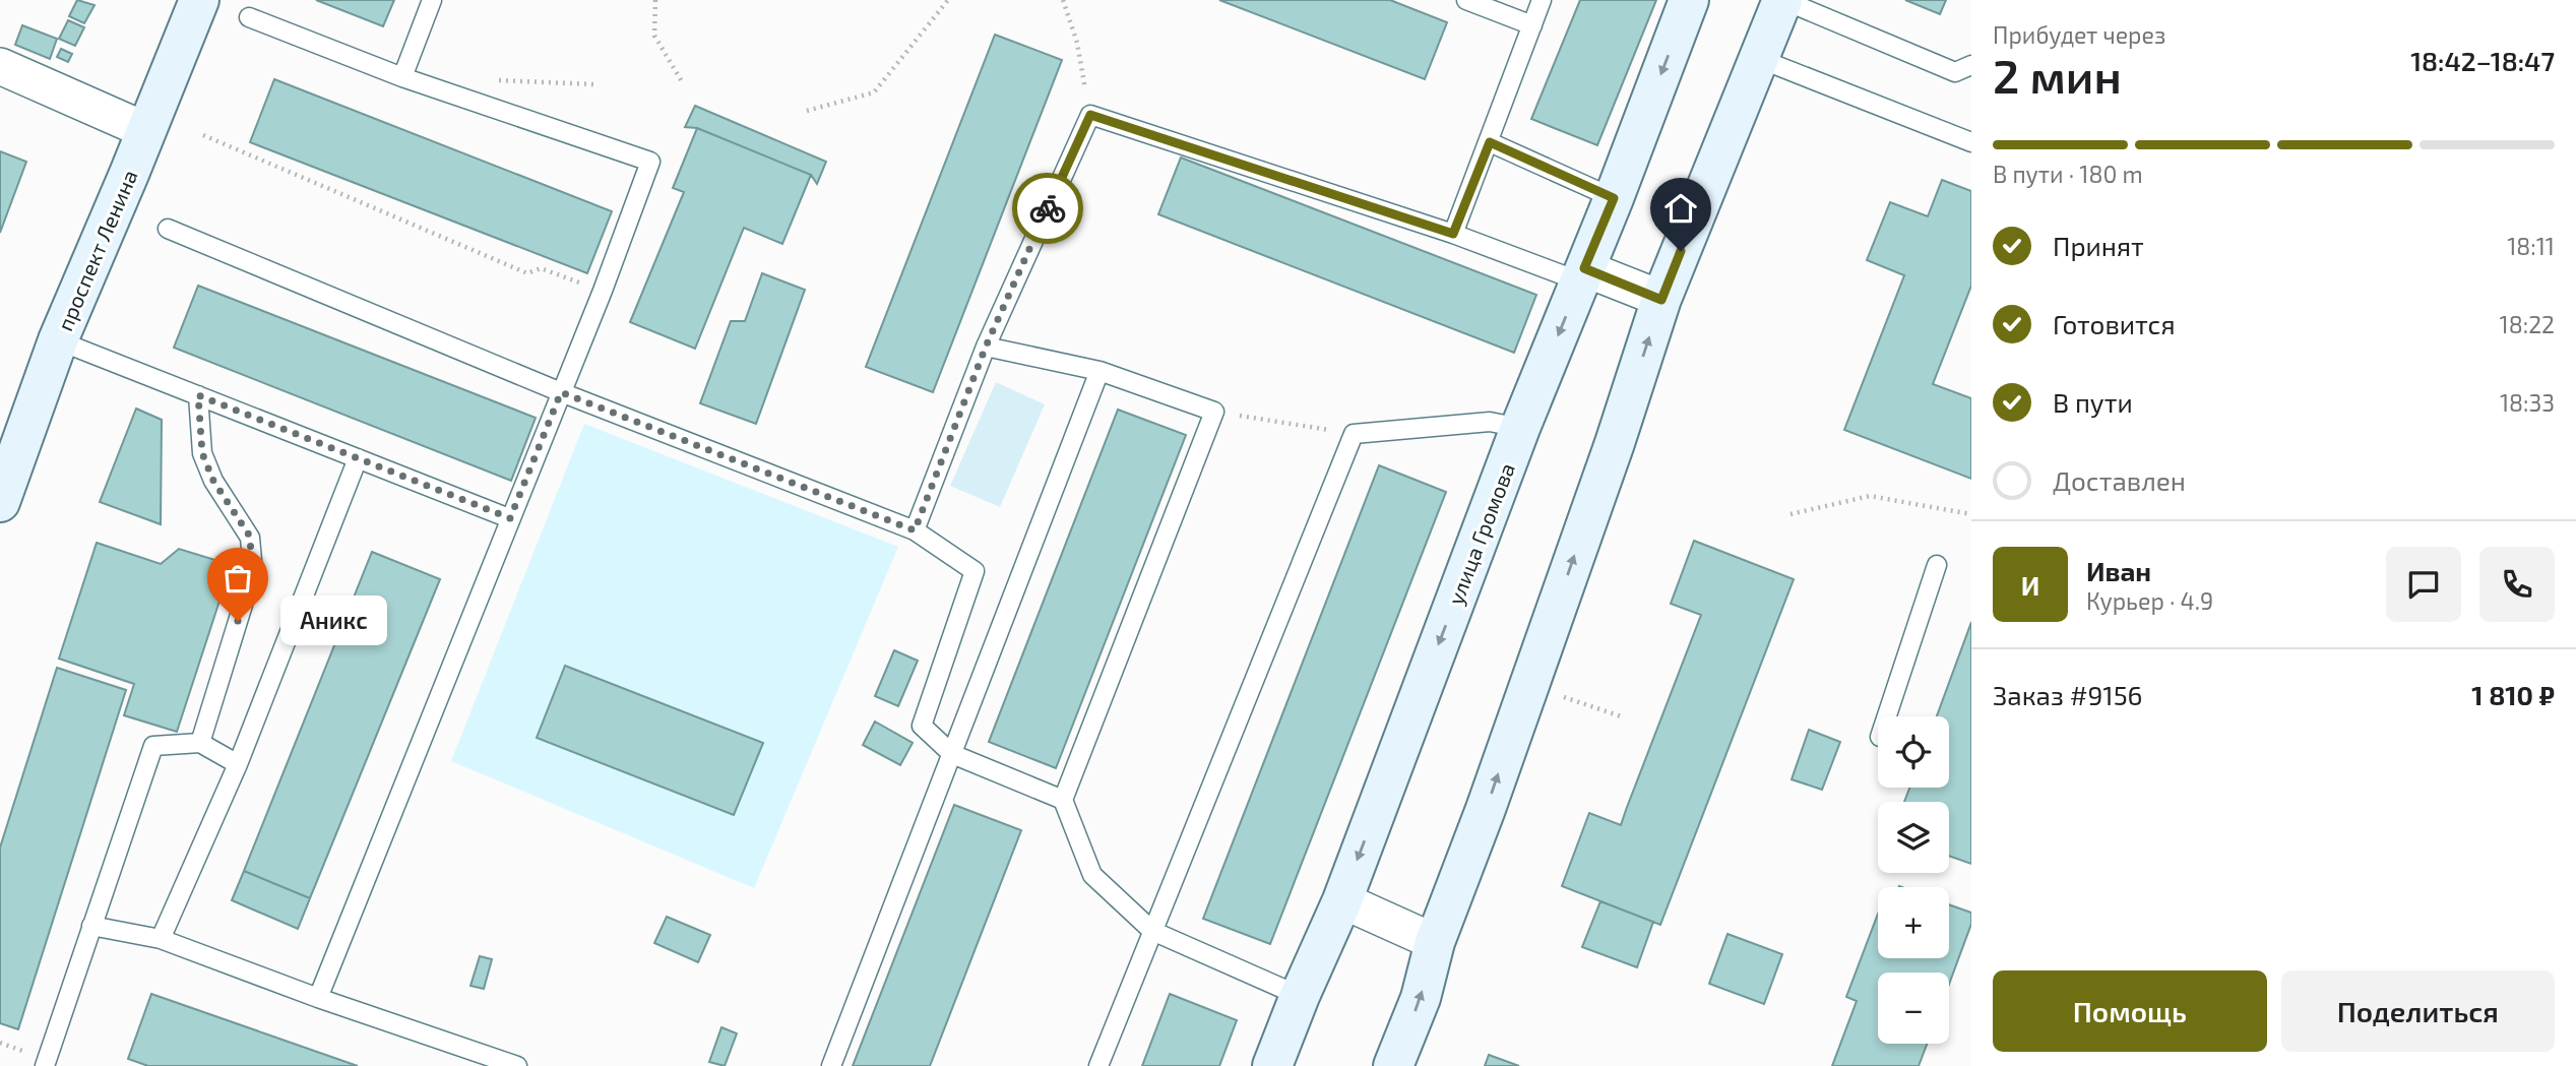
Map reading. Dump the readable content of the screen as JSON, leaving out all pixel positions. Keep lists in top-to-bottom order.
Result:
{
  "streets": {
    "street": ["проспект Ленина", "улица Громова"]
  },
  "places": ["Аникс"],
  "page": {
    "heading": ["2 мин", "Прибудет через", "18:42–18:47"],
    "panel": [
      "Иван",
      "Курьер · 4.9",
      "Заказ #9156",
      "1 810 ₽"
    ],
    "bar": "В пути · 180 m",
    "list": [
      ["Принят", "18:11"],
      ["Готовится", "18:22"],
      ["В пути", "18:33"],
      "Доставлен"
    ],
    "round": "И",
    "bubble": "Аникс",
    "map_buttons": ["+", "−"],
    "buttons": ["Помощь", "Поделиться"]
  }
}
